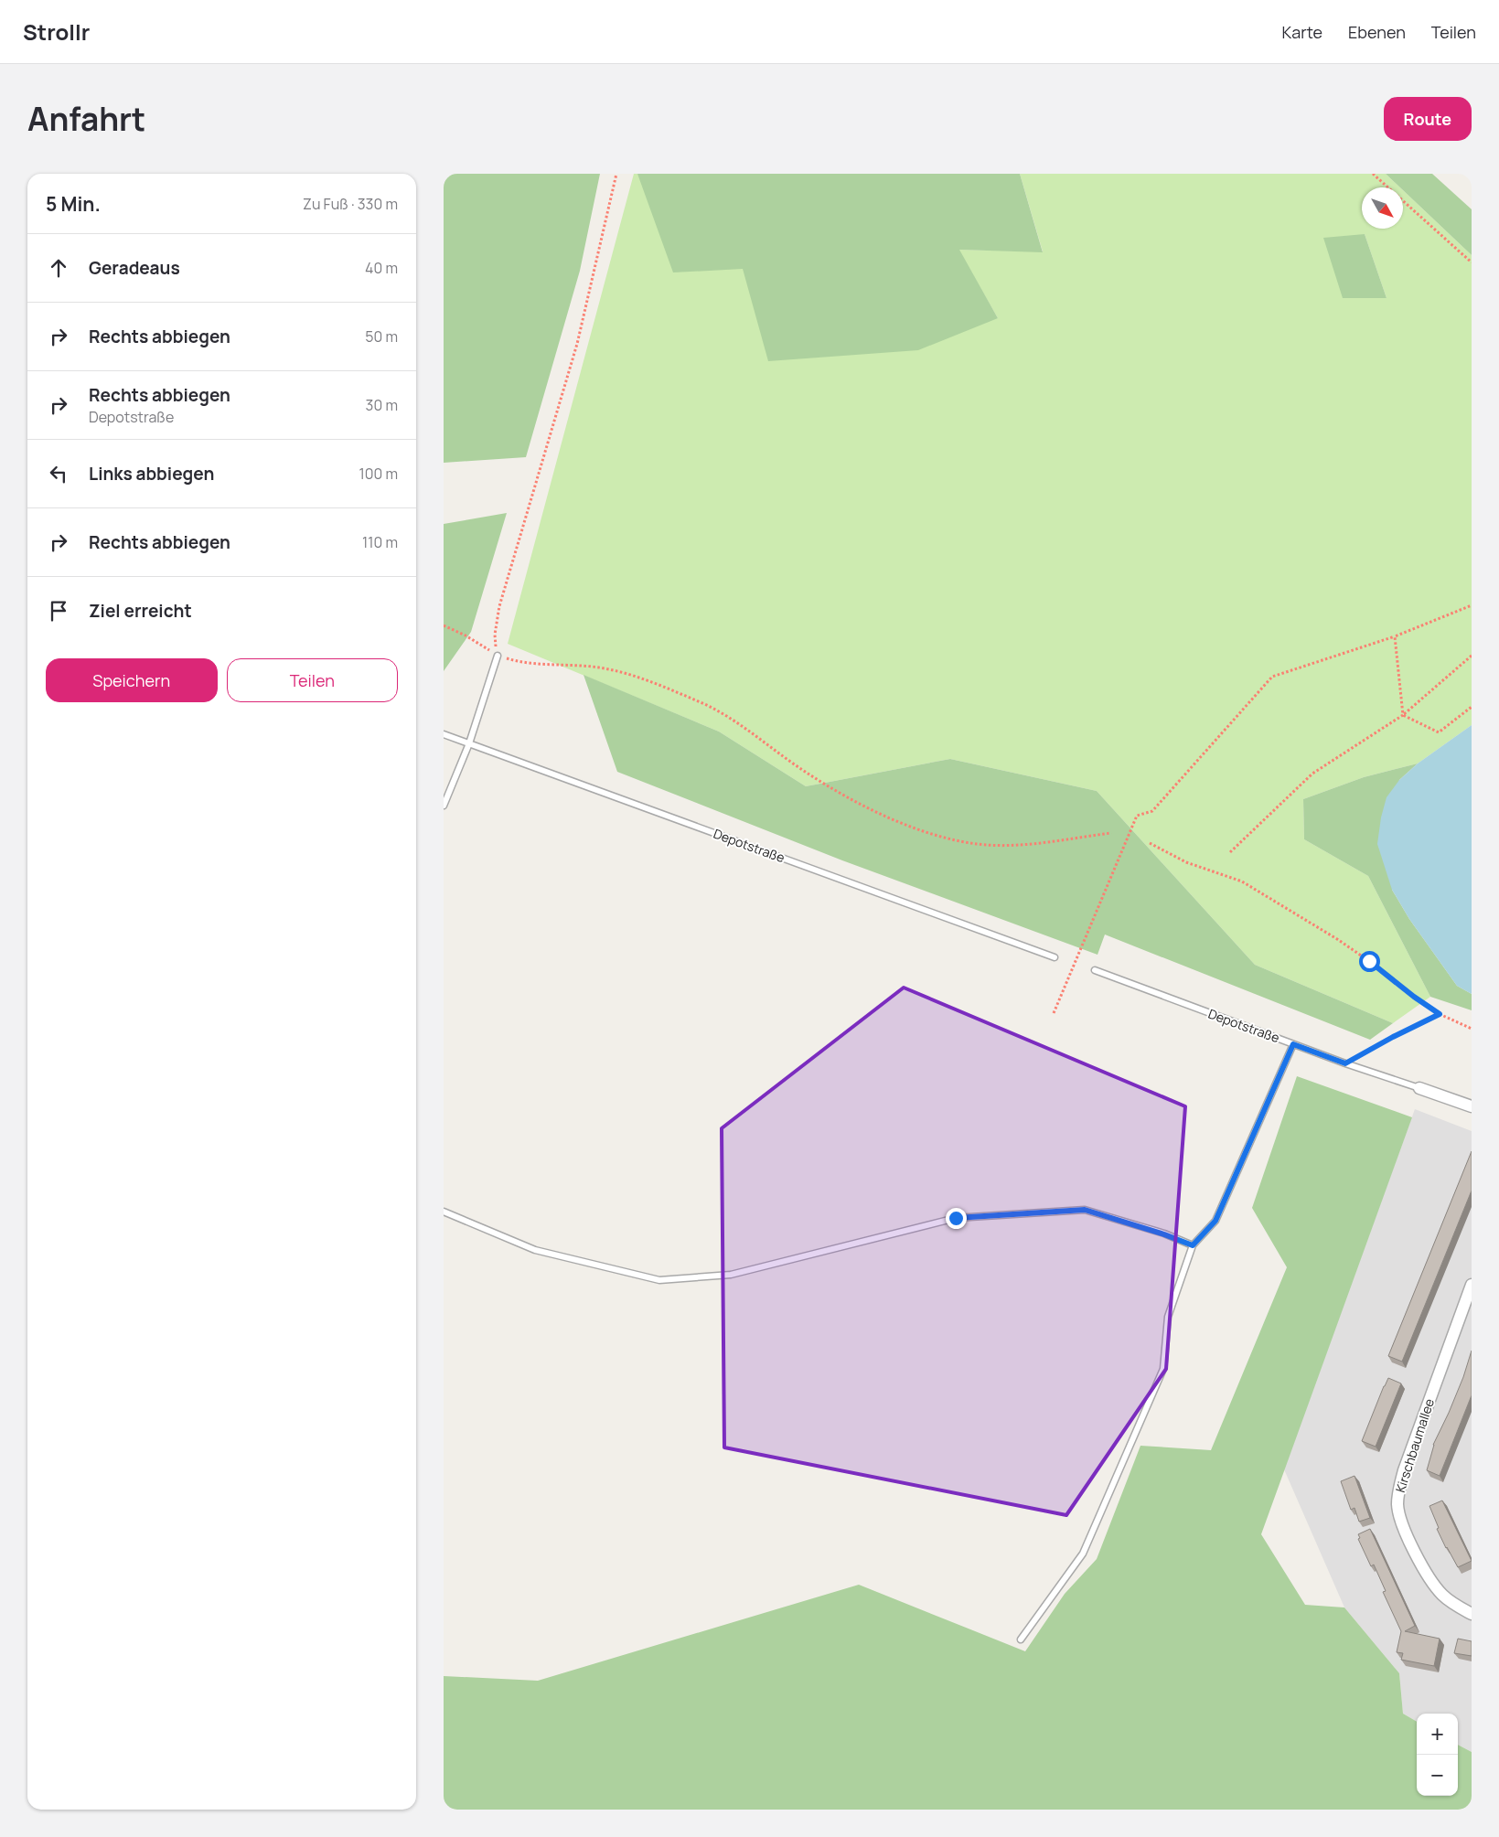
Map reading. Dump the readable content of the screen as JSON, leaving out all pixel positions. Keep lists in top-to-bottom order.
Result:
{
  "streets": {
    "street": ["Kirschbaumallee"],
    "lane": ["Depotstraße"]
  },
  "north": "bottom right",
  "page": {
    "header": "Strollr",
    "nav": ["Karte", "Ebenen", "Teilen"],
    "title": "Anfahrt",
    "buttons": [
      "Route",
      ["Speichern", "Teilen"]
    ],
    "heading": ["5 Min.", "Zu Fuß · 330 m"],
    "list": [
      ["Geradeaus", "40 m"],
      ["Rechts abbiegen", "50 m"],
      ["Rechts abbiegen", "Depotstraße", "30 m"],
      ["Links abbiegen", "100 m"],
      ["Rechts abbiegen", "110 m"],
      "Ziel erreicht"
    ],
    "map_buttons": ["+", "−"]
  }
}
